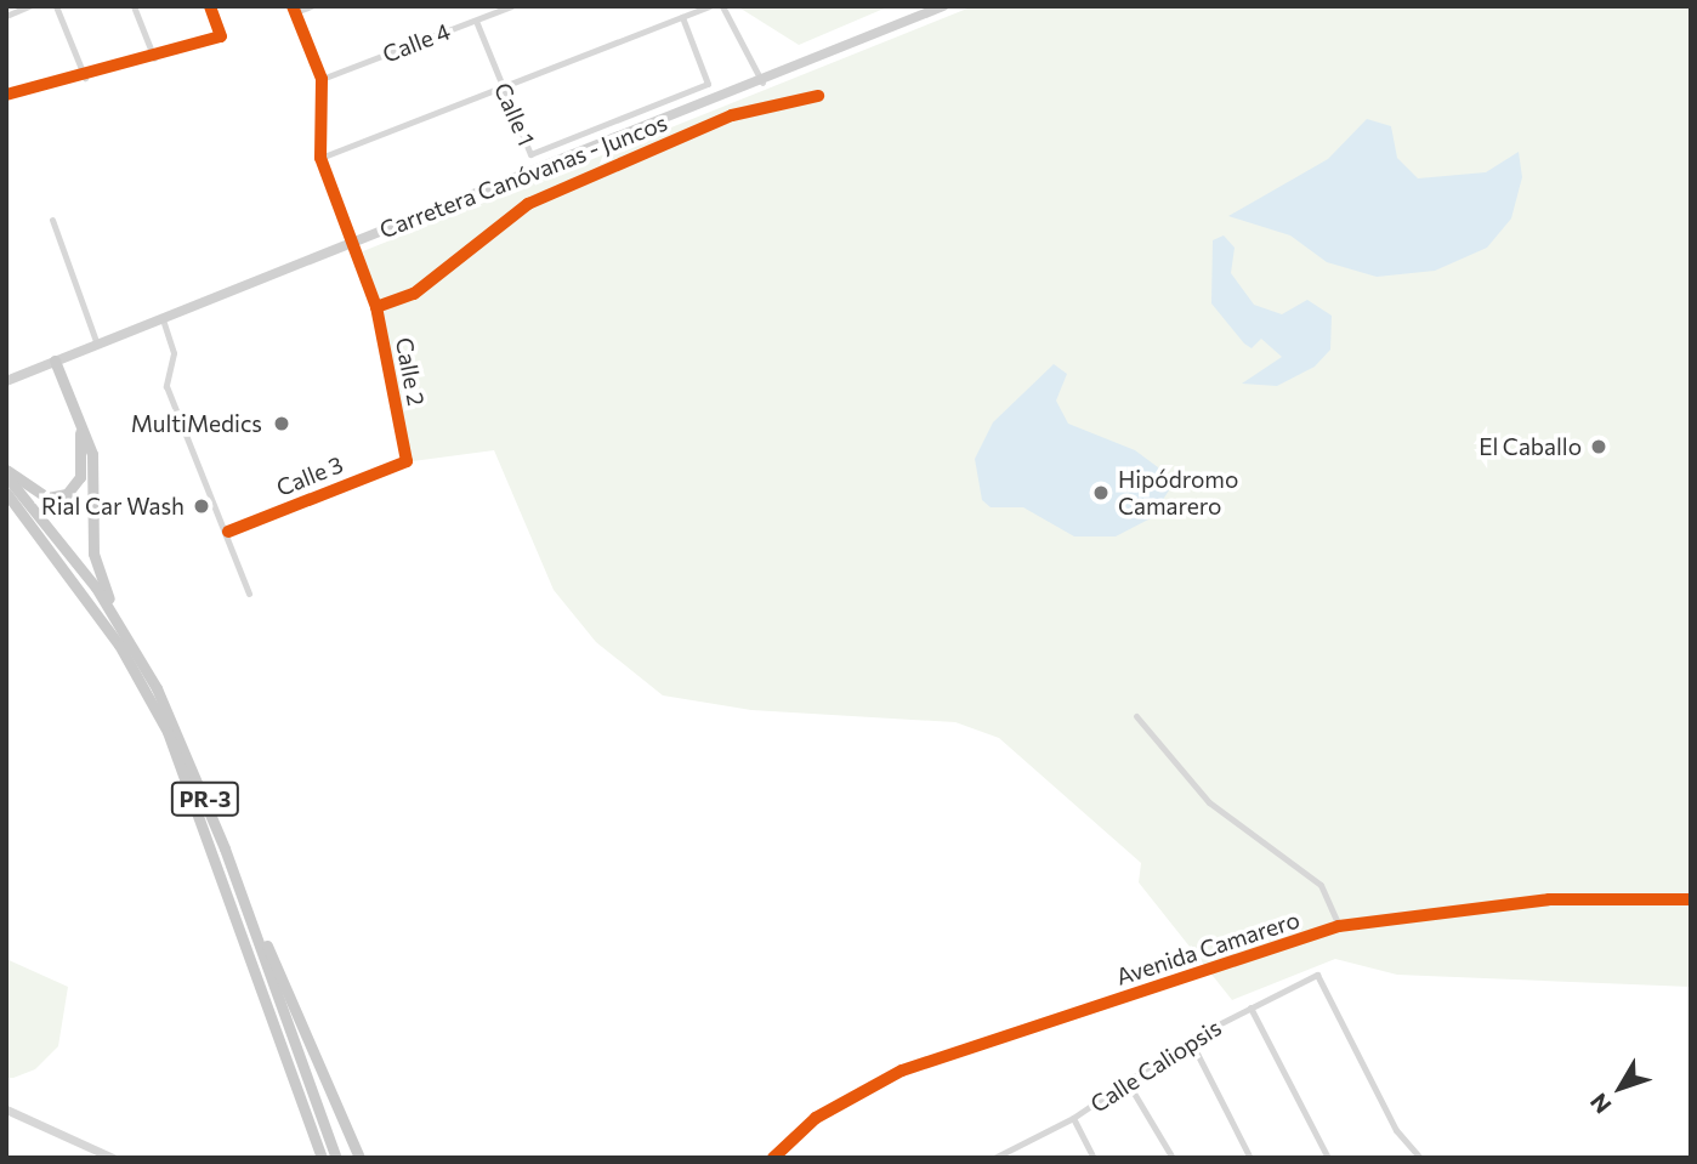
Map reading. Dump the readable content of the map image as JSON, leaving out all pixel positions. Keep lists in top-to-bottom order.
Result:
{
  "streets": {
    "main road": ["Carretera Canóvanas - Juncos", "PR-3"],
    "street": [
      "Calle 4",
      "Calle 1",
      "Calle 2",
      "Calle 3",
      "Avenida Camarero",
      "Calle Caliopsis"
    ]
  },
  "crossings": [
    ["Calle 4", "Calle 1"],
    ["Carretera Canóvanas - Juncos", "Calle 2"],
    ["Calle 2", "Calle 3"]
  ],
  "places": [
    "MultiMedics",
    "El Caballo",
    "Hipódromo Camarero",
    "Rial Car Wash"
  ],
  "north": "bottom left"
}
